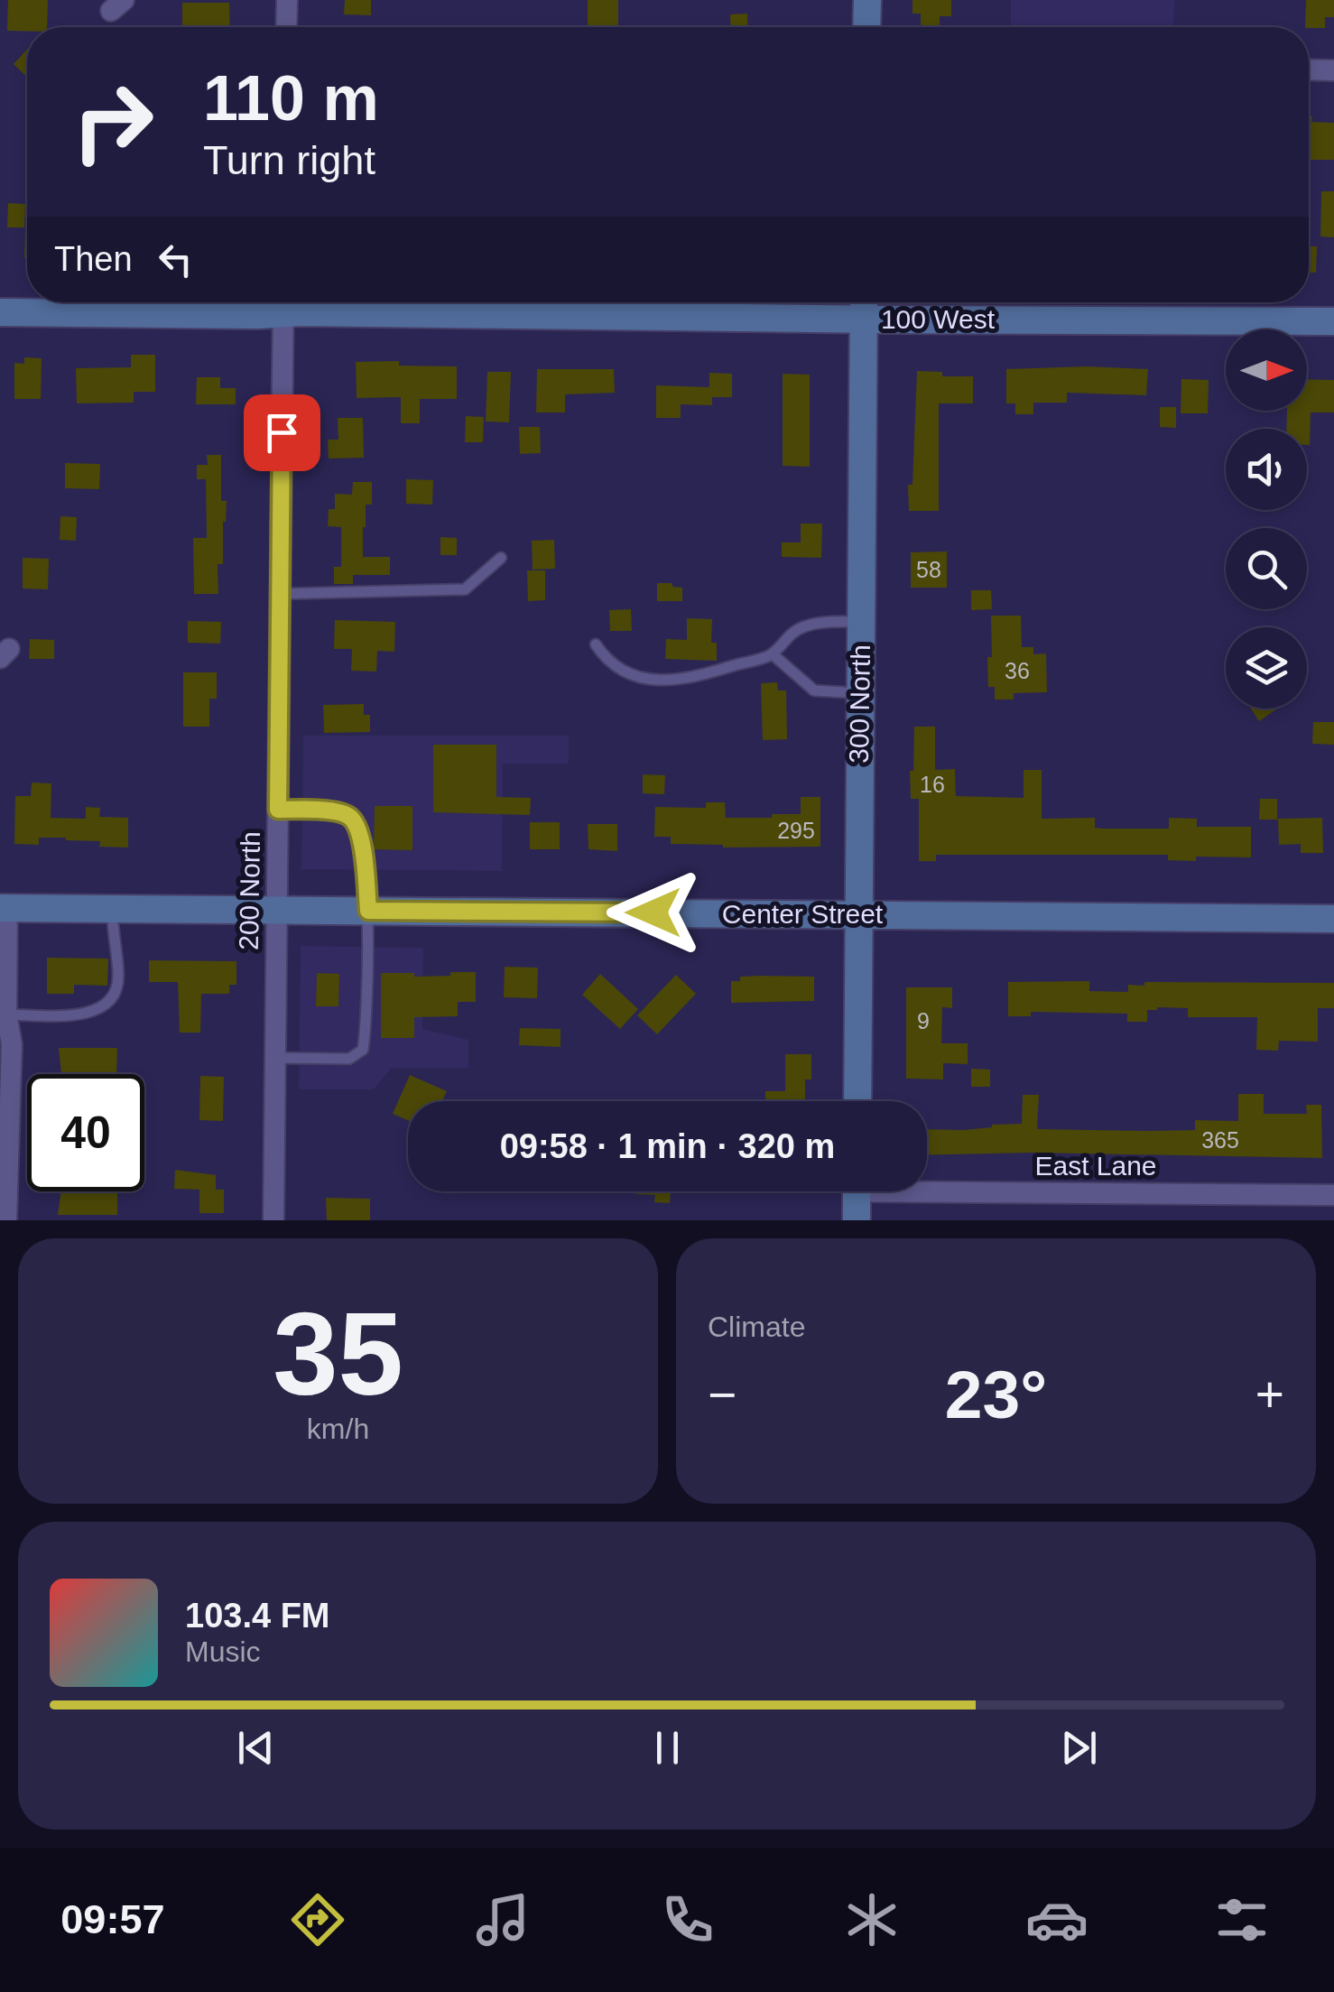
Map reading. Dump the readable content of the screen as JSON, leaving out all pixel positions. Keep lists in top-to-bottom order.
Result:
{
  "streets": {
    "street": [
      "100 West",
      "300 North",
      "200 North",
      "Center Street",
      "East Lane"
    ]
  },
  "crossings": [
    ["100 West", "300 North"],
    ["100 West", "200 North"],
    ["300 North", "Center Street"],
    ["200 North", "Center Street"]
  ],
  "house_numbers": [
    "58",
    "36",
    "16",
    "295",
    "9",
    "365"
  ],
  "north": "right",
  "page": {
    "turn": ["110 m", "Turn right"],
    "then": "Then",
    "limit": "40",
    "trip": "09:58 · 1 min · 320 m",
    "tile": [
      ["35", "km/h"],
      "Climate"
    ],
    "heat": ["−", "23°", "+"],
    "song": ["103.4 FM", "Music"],
    "tabs": "09:57"
  }
}
